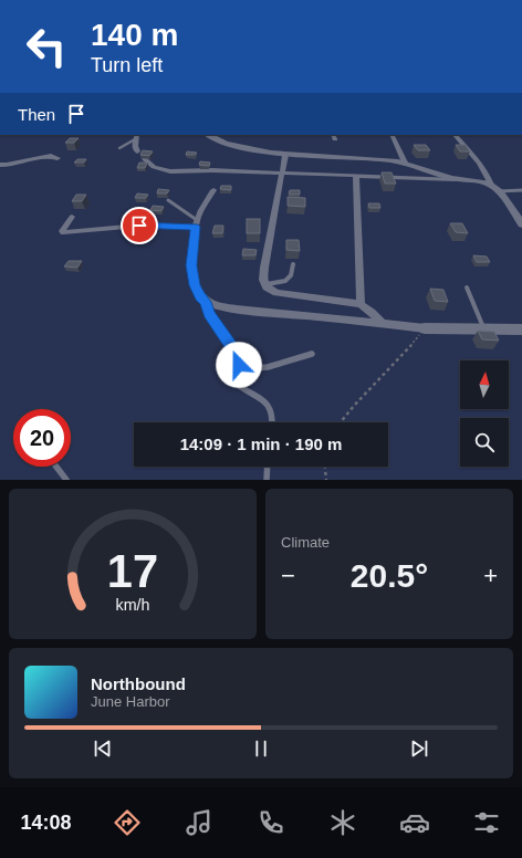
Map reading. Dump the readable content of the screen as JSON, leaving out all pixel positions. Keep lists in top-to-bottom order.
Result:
{
  "north": "top",
  "page": {
    "turn": ["140 m", "Turn left"],
    "then": "Then",
    "limit": "20",
    "trip": "14:09 · 1 min · 190 m",
    "tile": "Climate",
    "heat": ["−", "20.5°", "+"],
    "song": ["Northbound", "June Harbor"],
    "tabs": "14:08",
    "gauge": ["17", "km/h"]
  }
}
